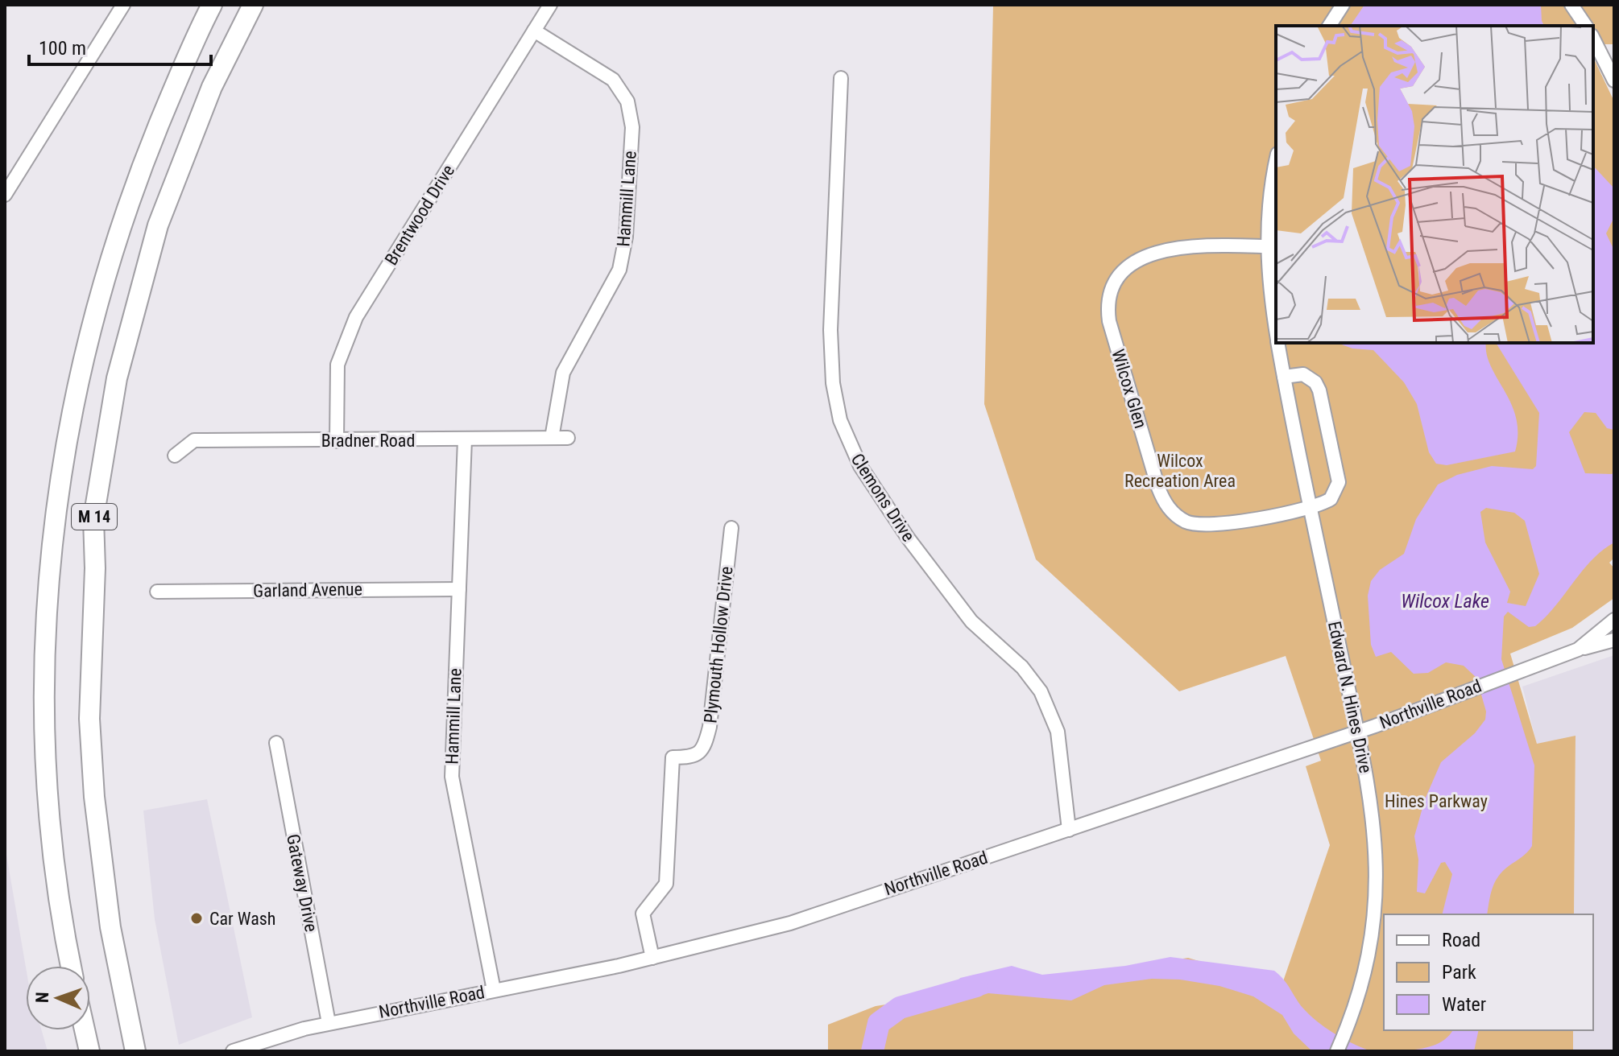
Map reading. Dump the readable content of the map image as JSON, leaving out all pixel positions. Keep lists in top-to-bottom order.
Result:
{
  "streets": {
    "highway": ["M 14"],
    "street": [
      "Hammill Lane",
      "Brentwood Drive",
      "Wilcox Glen",
      "Bradner Road",
      "Clemons Drive",
      "Garland Avenue",
      "Plymouth Hollow Drive",
      "Edward N. Hines Drive",
      "Northville Road",
      "Gateway Drive"
    ]
  },
  "crossings": [
    ["Hammill Lane", "Brentwood Drive"],
    ["Hammill Lane", "Bradner Road"],
    ["Hammill Lane", "Garland Avenue"],
    ["Hammill Lane", "Northville Road"],
    ["Brentwood Drive", "Bradner Road"],
    ["Wilcox Glen", "Edward N. Hines Drive"],
    ["Clemons Drive", "Northville Road"],
    ["Plymouth Hollow Drive", "Northville Road"],
    ["Edward N. Hines Drive", "Northville Road"],
    ["Northville Road", "Gateway Drive"]
  ],
  "water": ["Wilcox Lake"],
  "parks": ["Wilcox Recreation Area", "Hines Parkway"],
  "places": ["Car Wash"],
  "legend": ["Road", "Park", "Water"],
  "scale_bar": "100 m",
  "north": "left"
}
